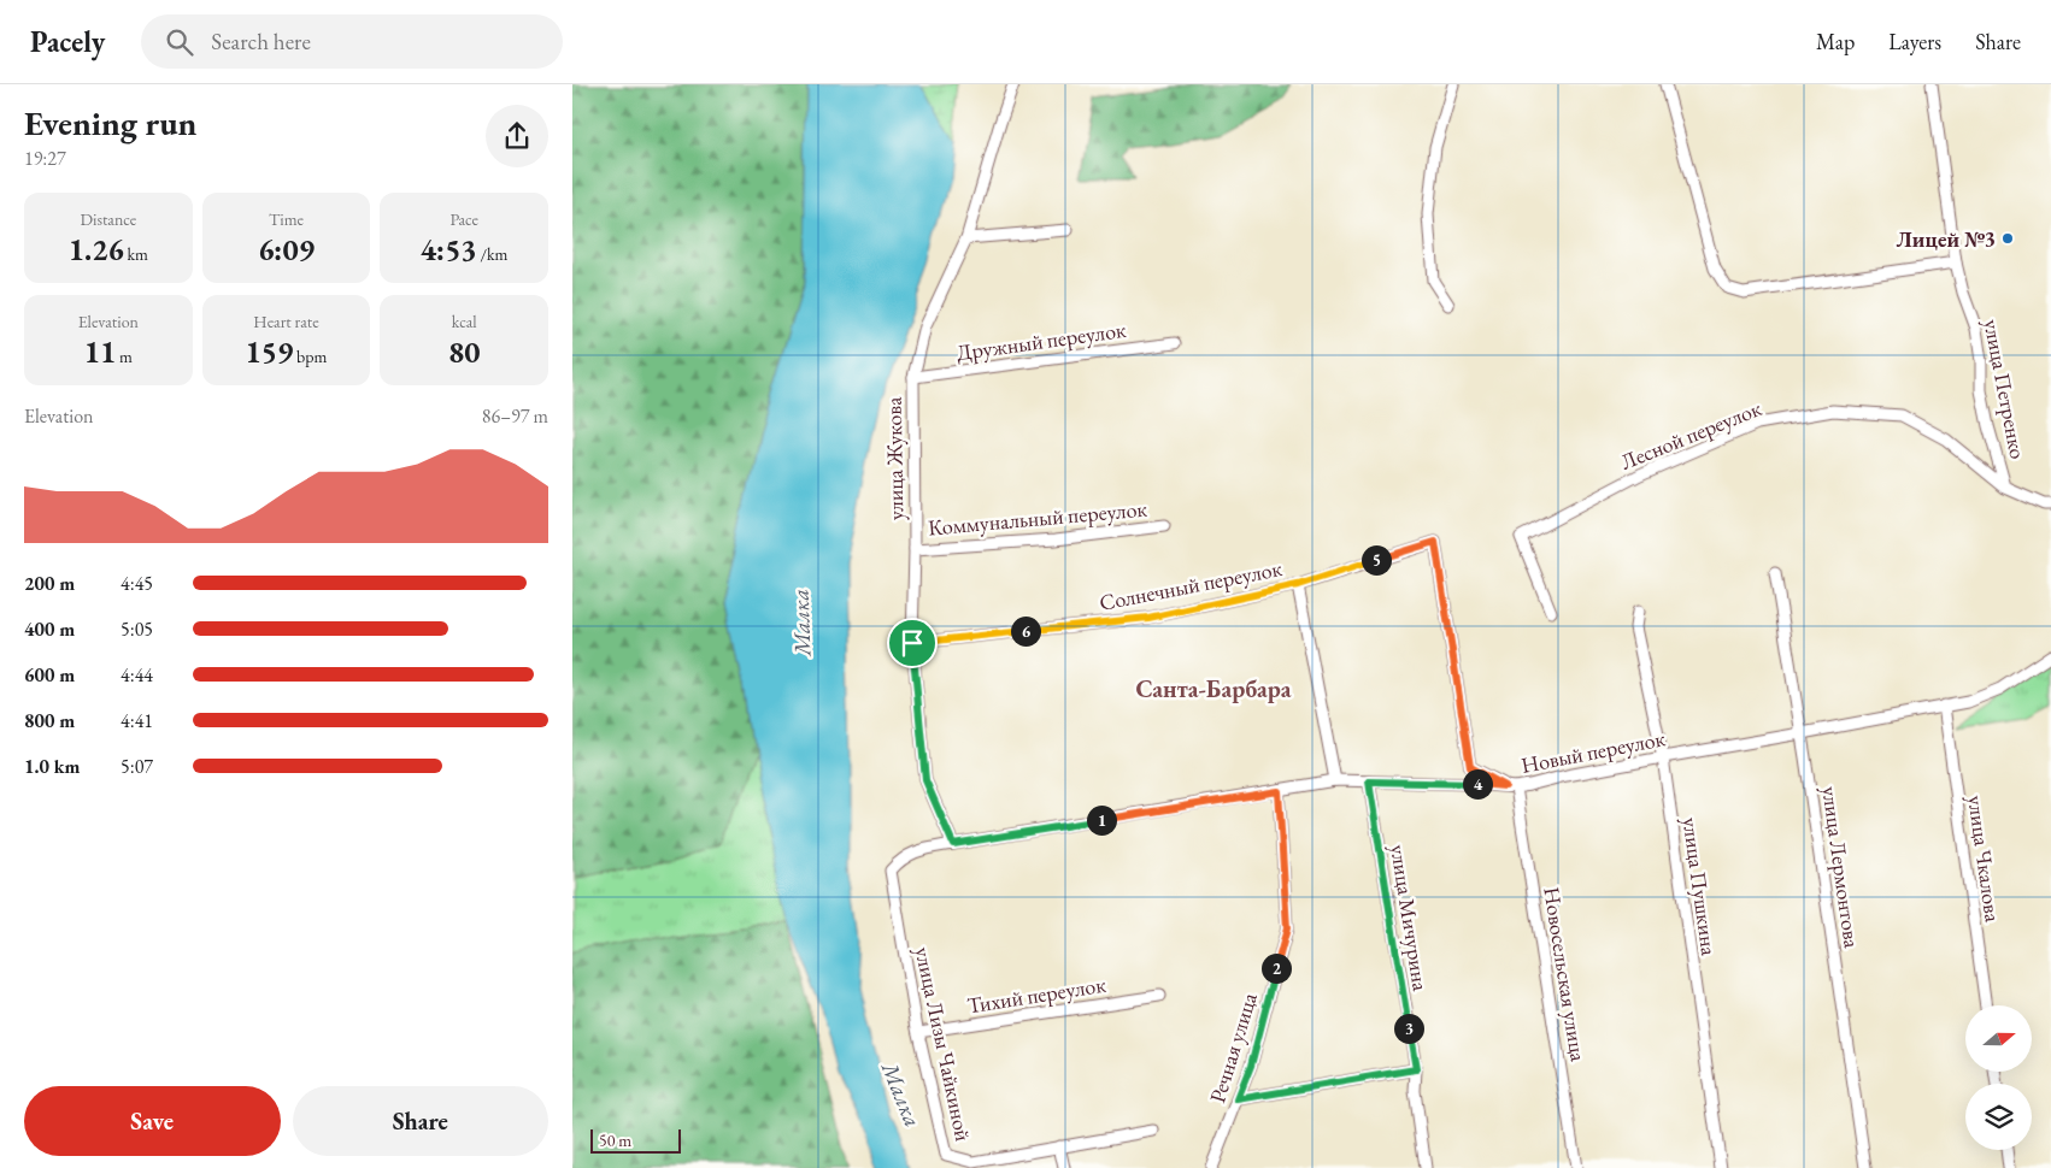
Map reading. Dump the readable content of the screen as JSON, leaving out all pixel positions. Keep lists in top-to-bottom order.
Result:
{
  "streets": {
    "street": [
      "Дружный переулок",
      "улица Петренко",
      "Лесной переулок",
      "улица Жукова",
      "Коммунальный переулок",
      "Солнечный переулок",
      "Новый переулок",
      "улица Чкалова",
      "улица Лермонтова",
      "улица Пушкина",
      "улица Мичурина",
      "Новосельская улица",
      "Тихий переулок",
      "улица Лизы Чайкиной",
      "Речная улица"
    ]
  },
  "crossings": [
    ["Дружный переулок", "улица Жукова"],
    ["улица Петренко", "Лесной переулок"],
    ["улица Жукова", "Коммунальный переулок"],
    ["улица Жукова", "Солнечный переулок"],
    ["улица Жукова", "Новый переулок"],
    ["Солнечный переулок", "Новый переулок"],
    ["Солнечный переулок", "Новосельская улица"],
    ["Новый переулок", "улица Чкалова"],
    ["Новый переулок", "улица Лермонтова"],
    ["Новый переулок", "улица Пушкина"],
    ["Новый переулок", "улица Мичурина"],
    ["Новый переулок", "Новосельская улица"],
    ["Новый переулок", "улица Лизы Чайкиной"],
    ["Новый переулок", "Речная улица"],
    ["Тихий переулок", "улица Лизы Чайкиной"]
  ],
  "districts": ["Санта-Барбара"],
  "water": ["Малка"],
  "places": ["Лицей №3"],
  "scale_bar": "50 m",
  "north": "right",
  "page": {
    "header": "Pacely",
    "search": "Search here",
    "nav": ["Map", "Layers", "Share"],
    "heading": ["Evening run", "19:27"],
    "stats": [
      ["Distance", "1.26 km"],
      ["Time", "6:09"],
      ["Pace", "4:53 /km"],
      ["Elevation", "11 m"],
      ["Heart rate", "159 bpm"],
      ["kcal", "80"]
    ],
    "chart": ["Elevation", "86–97 m"],
    "pins": [
      "5",
      "6",
      "4",
      "1",
      "2",
      "3"
    ],
    "list": [
      {
        "name": "200 m",
        "note": "4:45"
      },
      {
        "name": "400 m",
        "note": "5:05"
      },
      {
        "name": "600 m",
        "note": "4:44"
      },
      {
        "name": "800 m",
        "note": "4:41"
      },
      {
        "name": "1.0 km",
        "note": "5:07"
      }
    ],
    "buttons": ["Save", "Share"],
    "scale": "50 m"
  }
}
